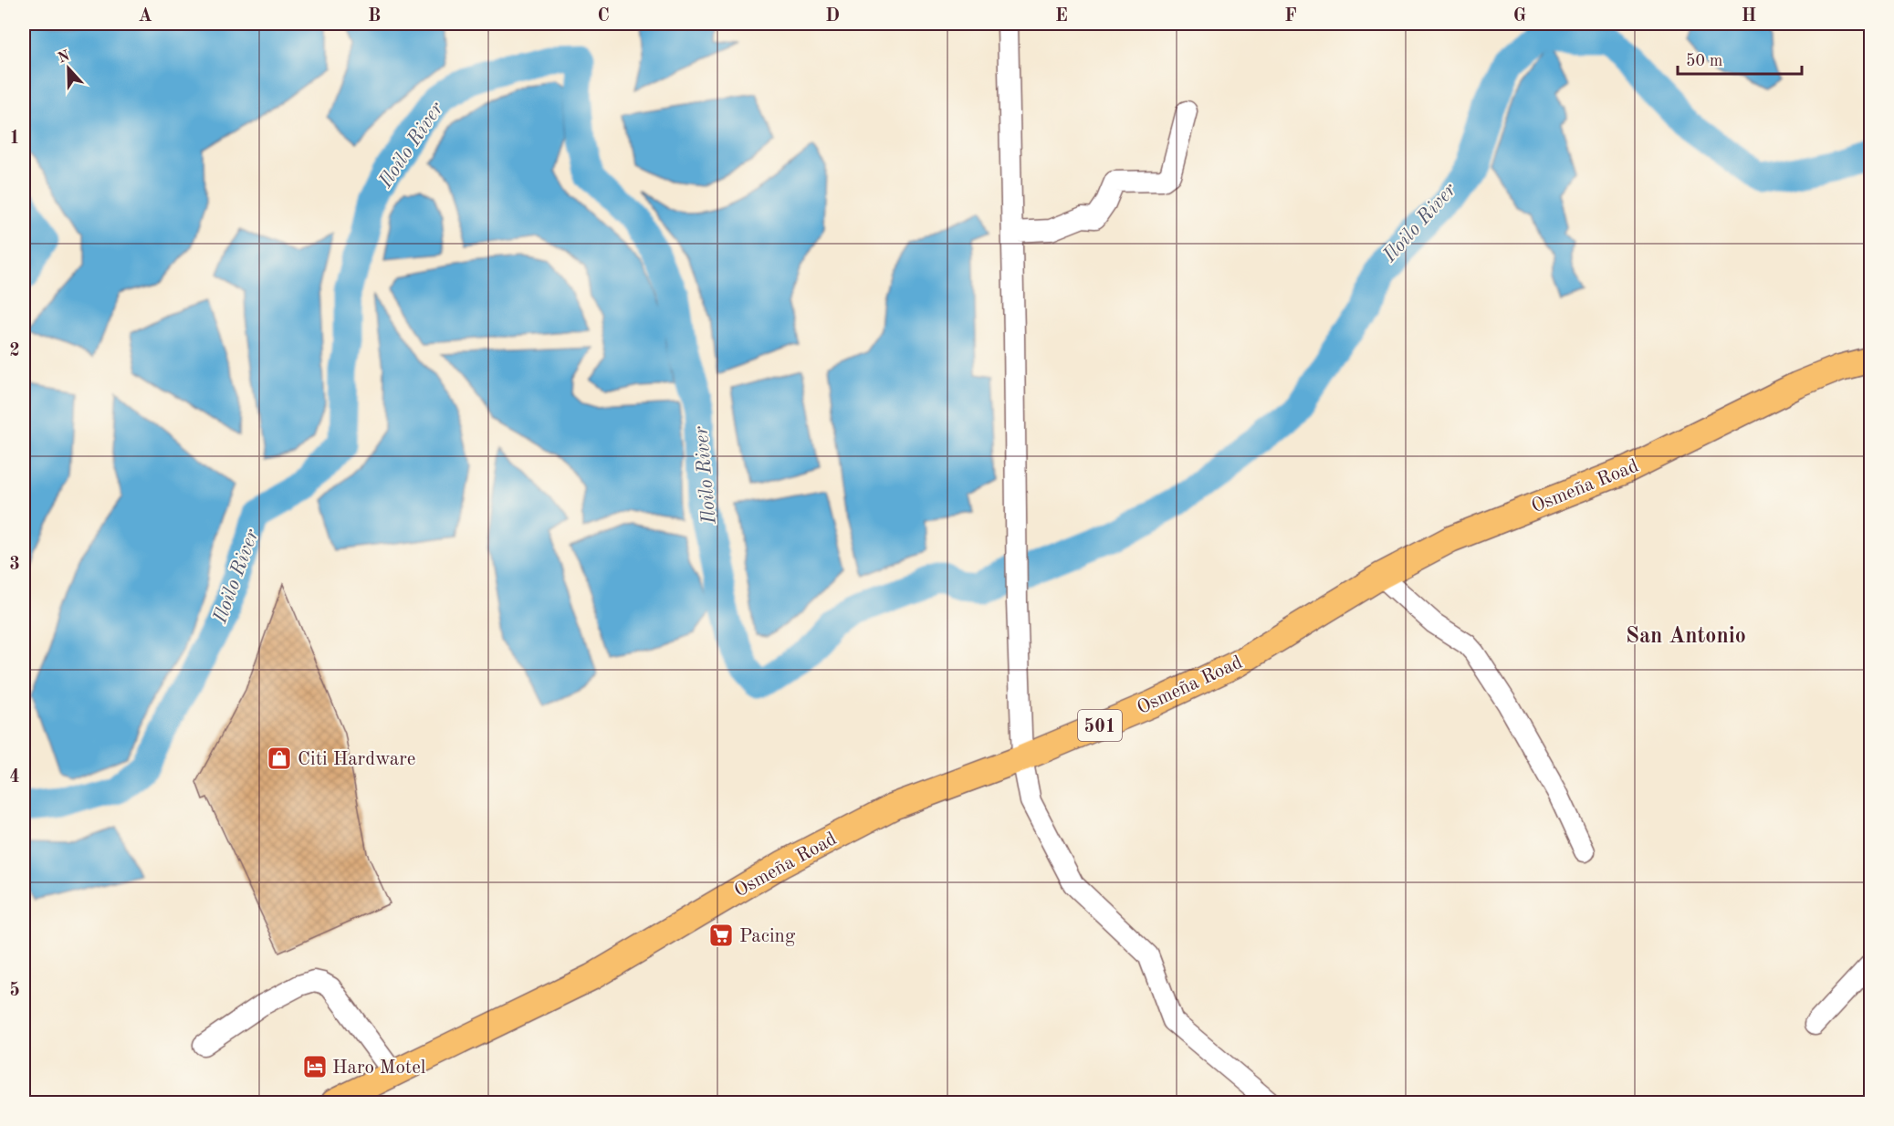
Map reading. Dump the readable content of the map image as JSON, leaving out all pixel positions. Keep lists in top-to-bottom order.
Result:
{
  "streets": {
    "main road": ["Osmeña Road", "501"]
  },
  "districts": ["San Antonio"],
  "water": ["Iloilo River"],
  "places": {
    "shop": ["Citi Hardware"],
    "supermarket": ["Pacing"],
    "hotel": ["Haro Motel"]
  },
  "scale_bar": "50 m",
  "north": "top",
  "grid": {
    "columns": [
      "A",
      "B",
      "C",
      "D",
      "E",
      "F",
      "G",
      "H"
    ],
    "rows": [
      "1",
      "2",
      "3",
      "4",
      "5"
    ]
  }
}
